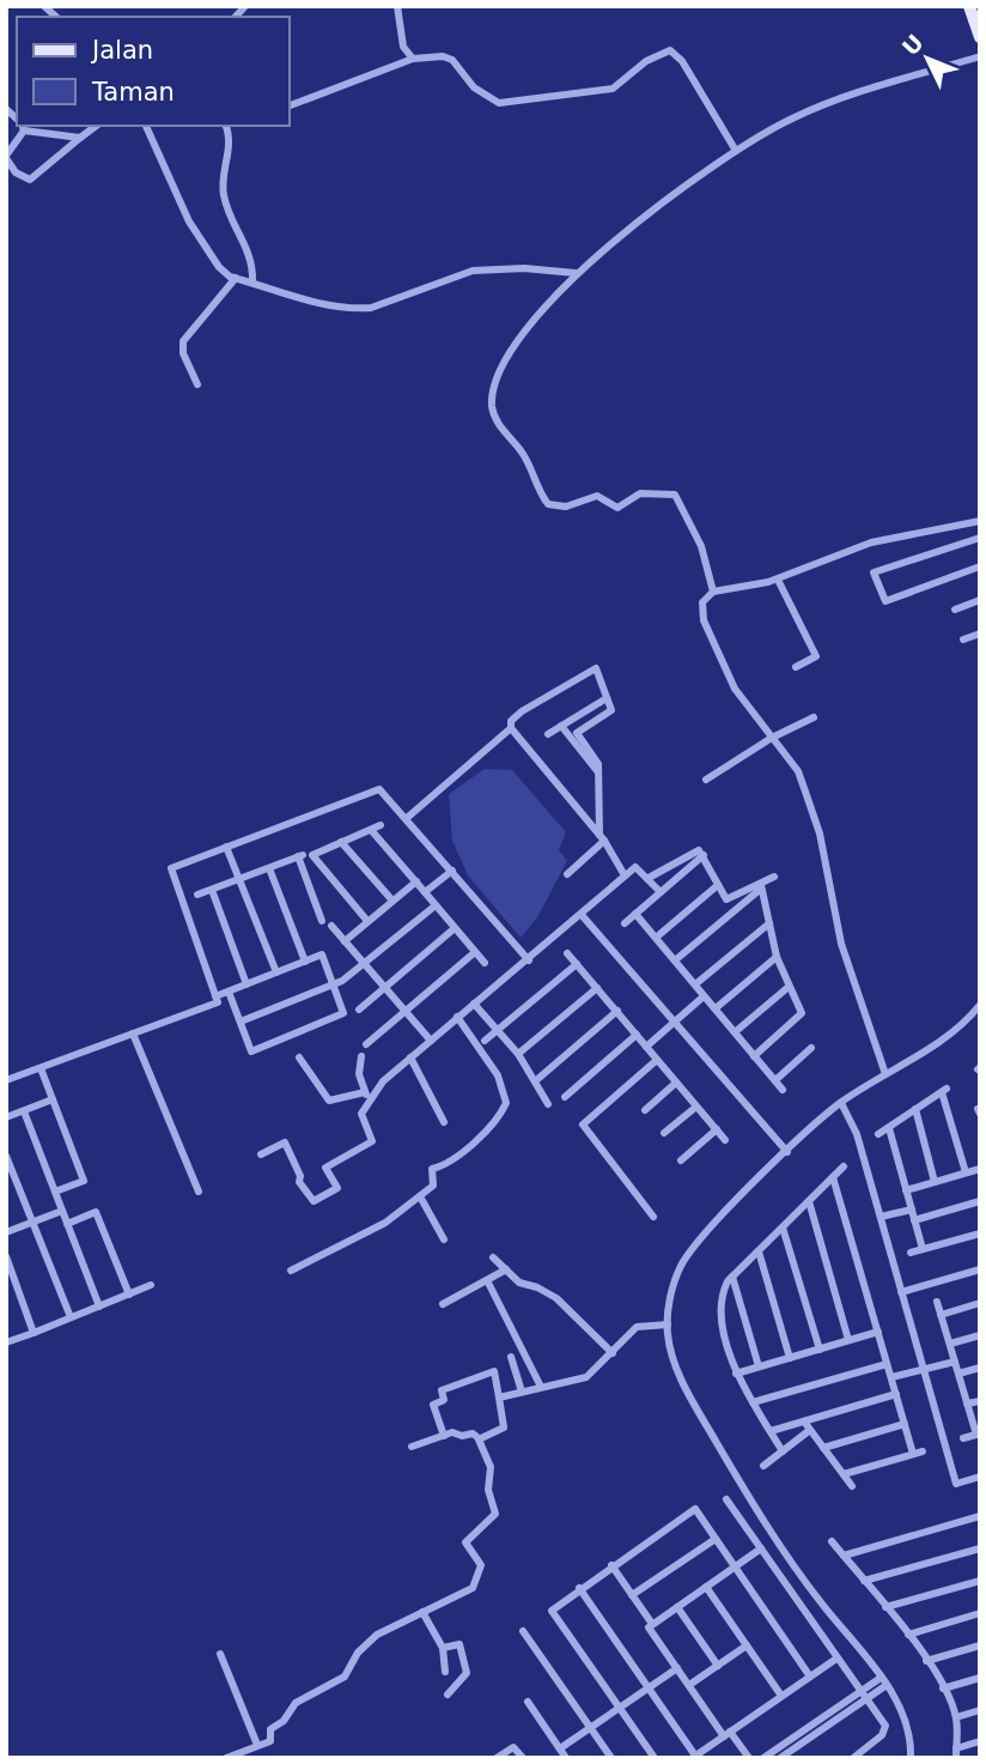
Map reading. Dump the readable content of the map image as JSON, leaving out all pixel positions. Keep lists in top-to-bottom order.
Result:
{
  "legend": ["Jalan", "Taman"],
  "north": "top left"
}
